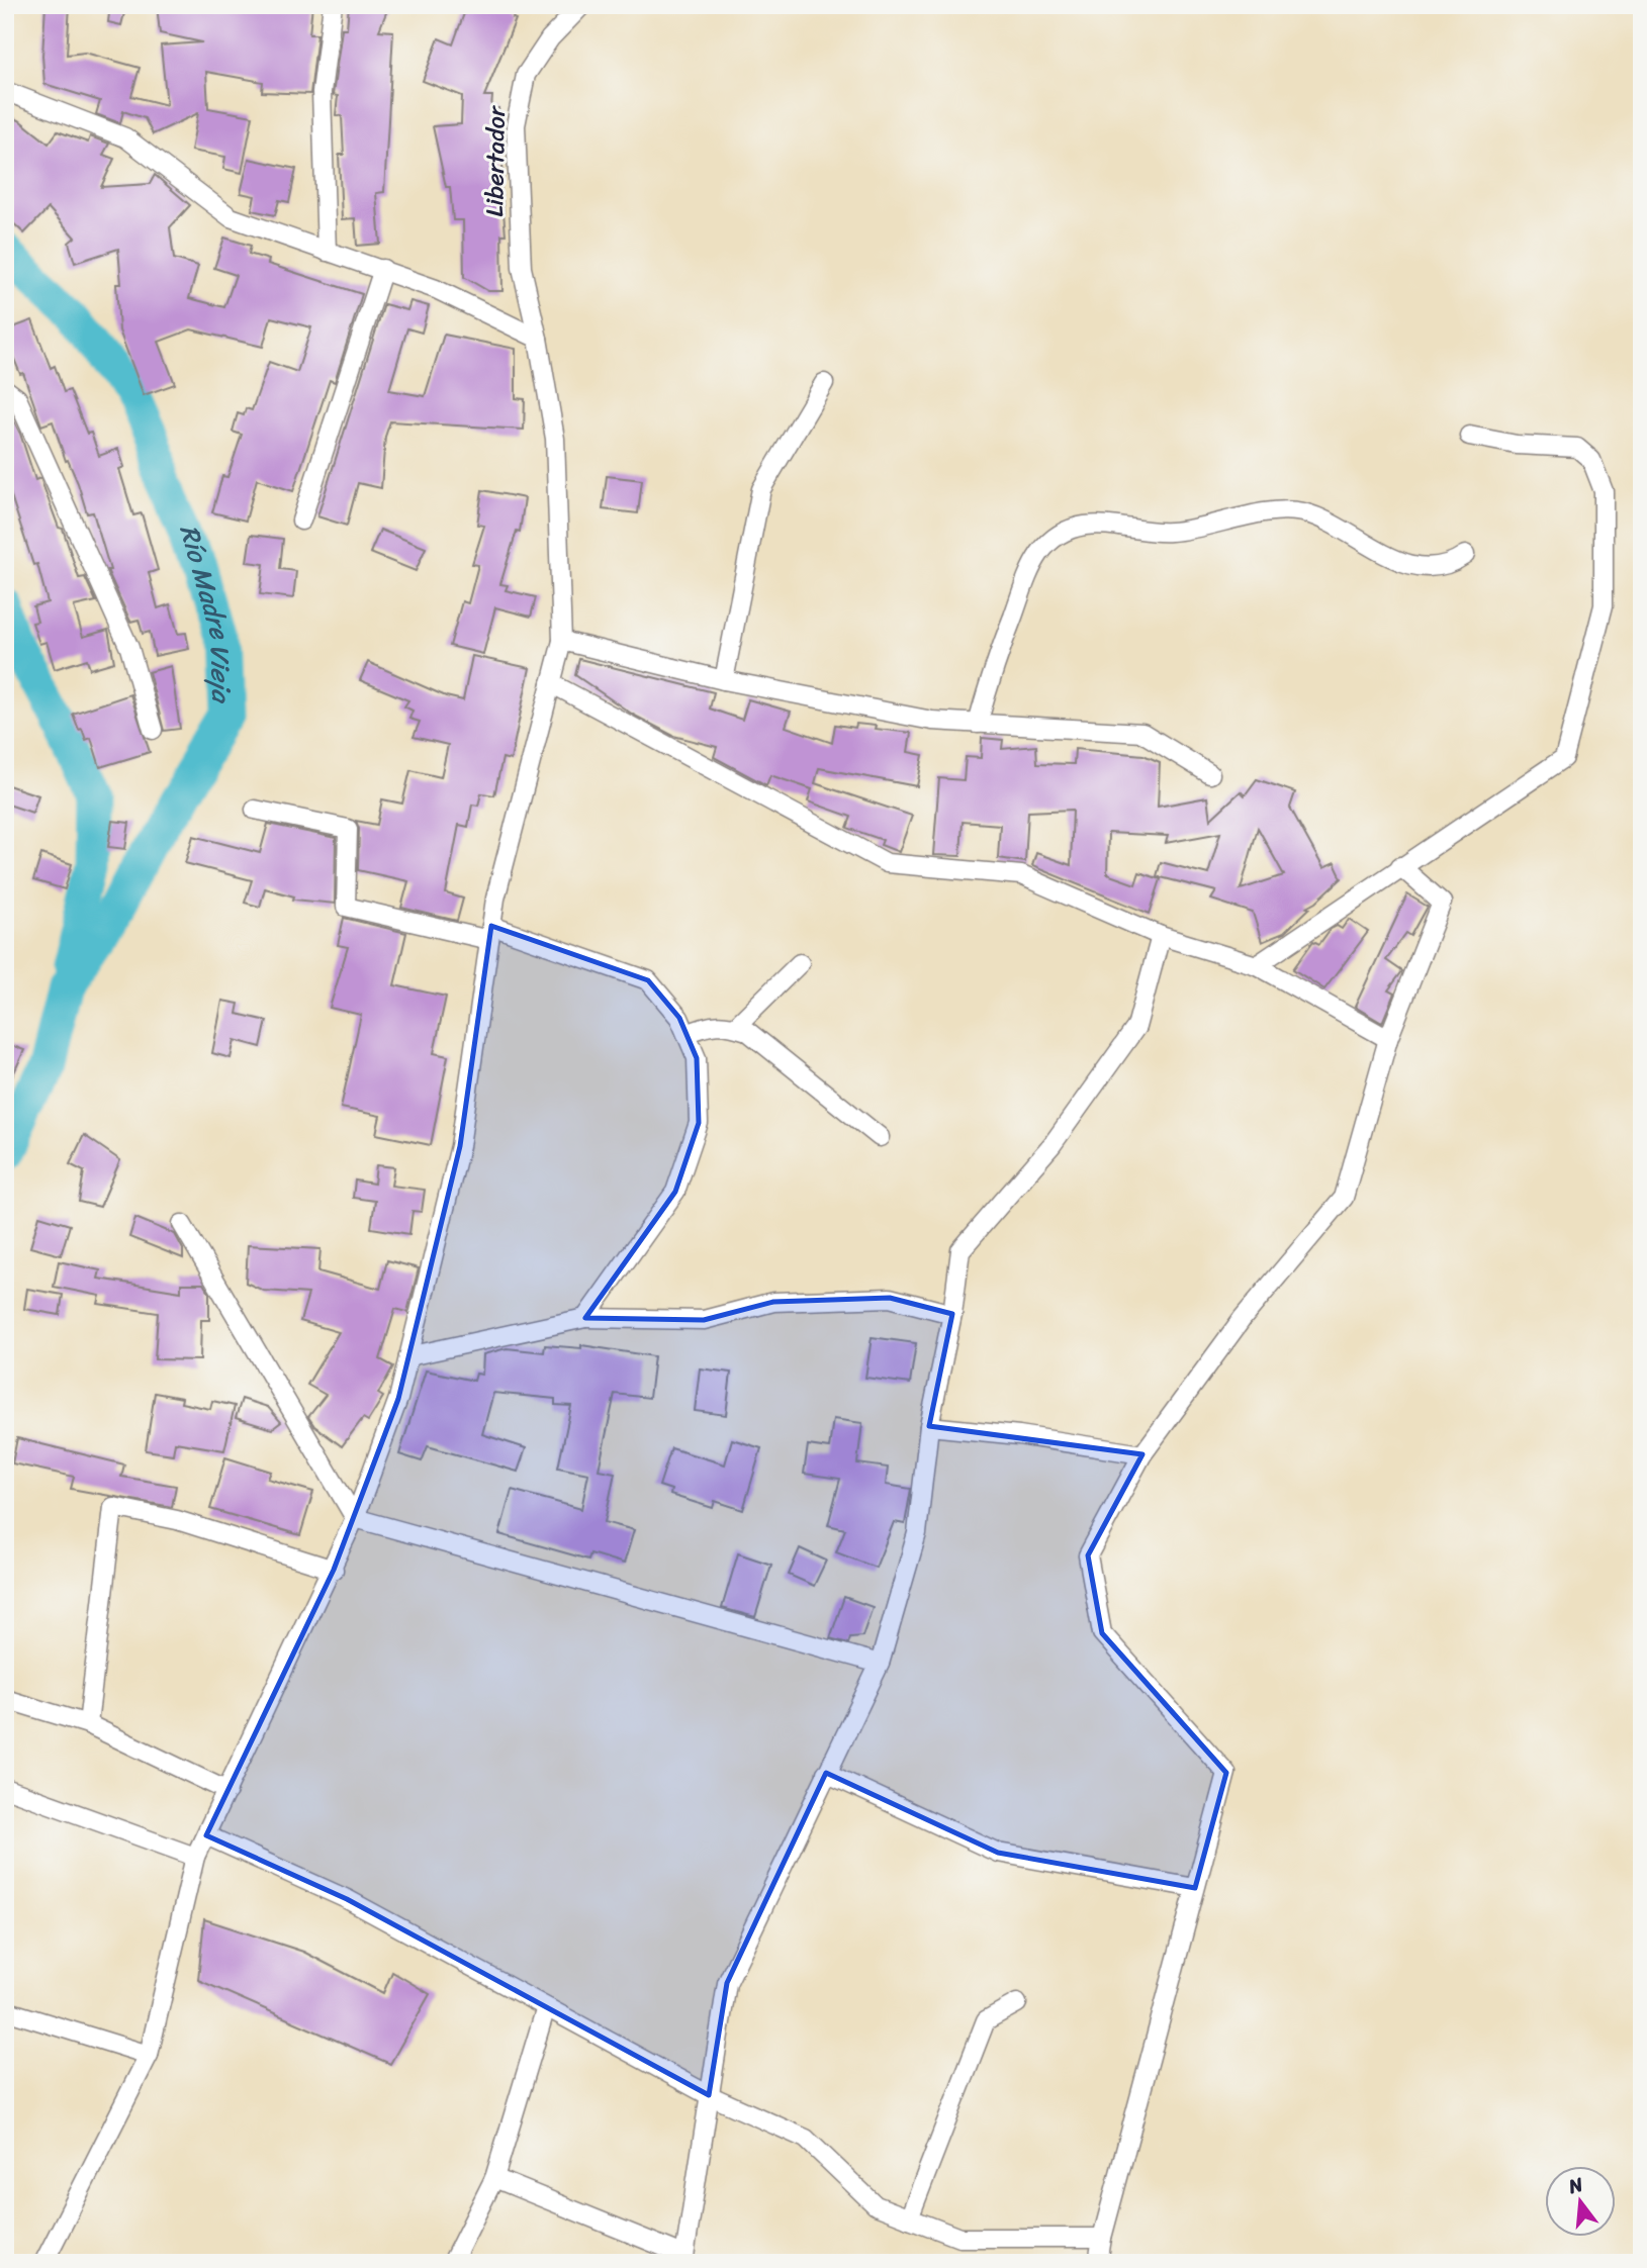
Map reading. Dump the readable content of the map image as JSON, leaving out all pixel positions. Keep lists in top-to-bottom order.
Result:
{
  "streets": {
    "street": ["Libertador"]
  },
  "water": ["Río Madre Vieja"],
  "north": "top"
}
